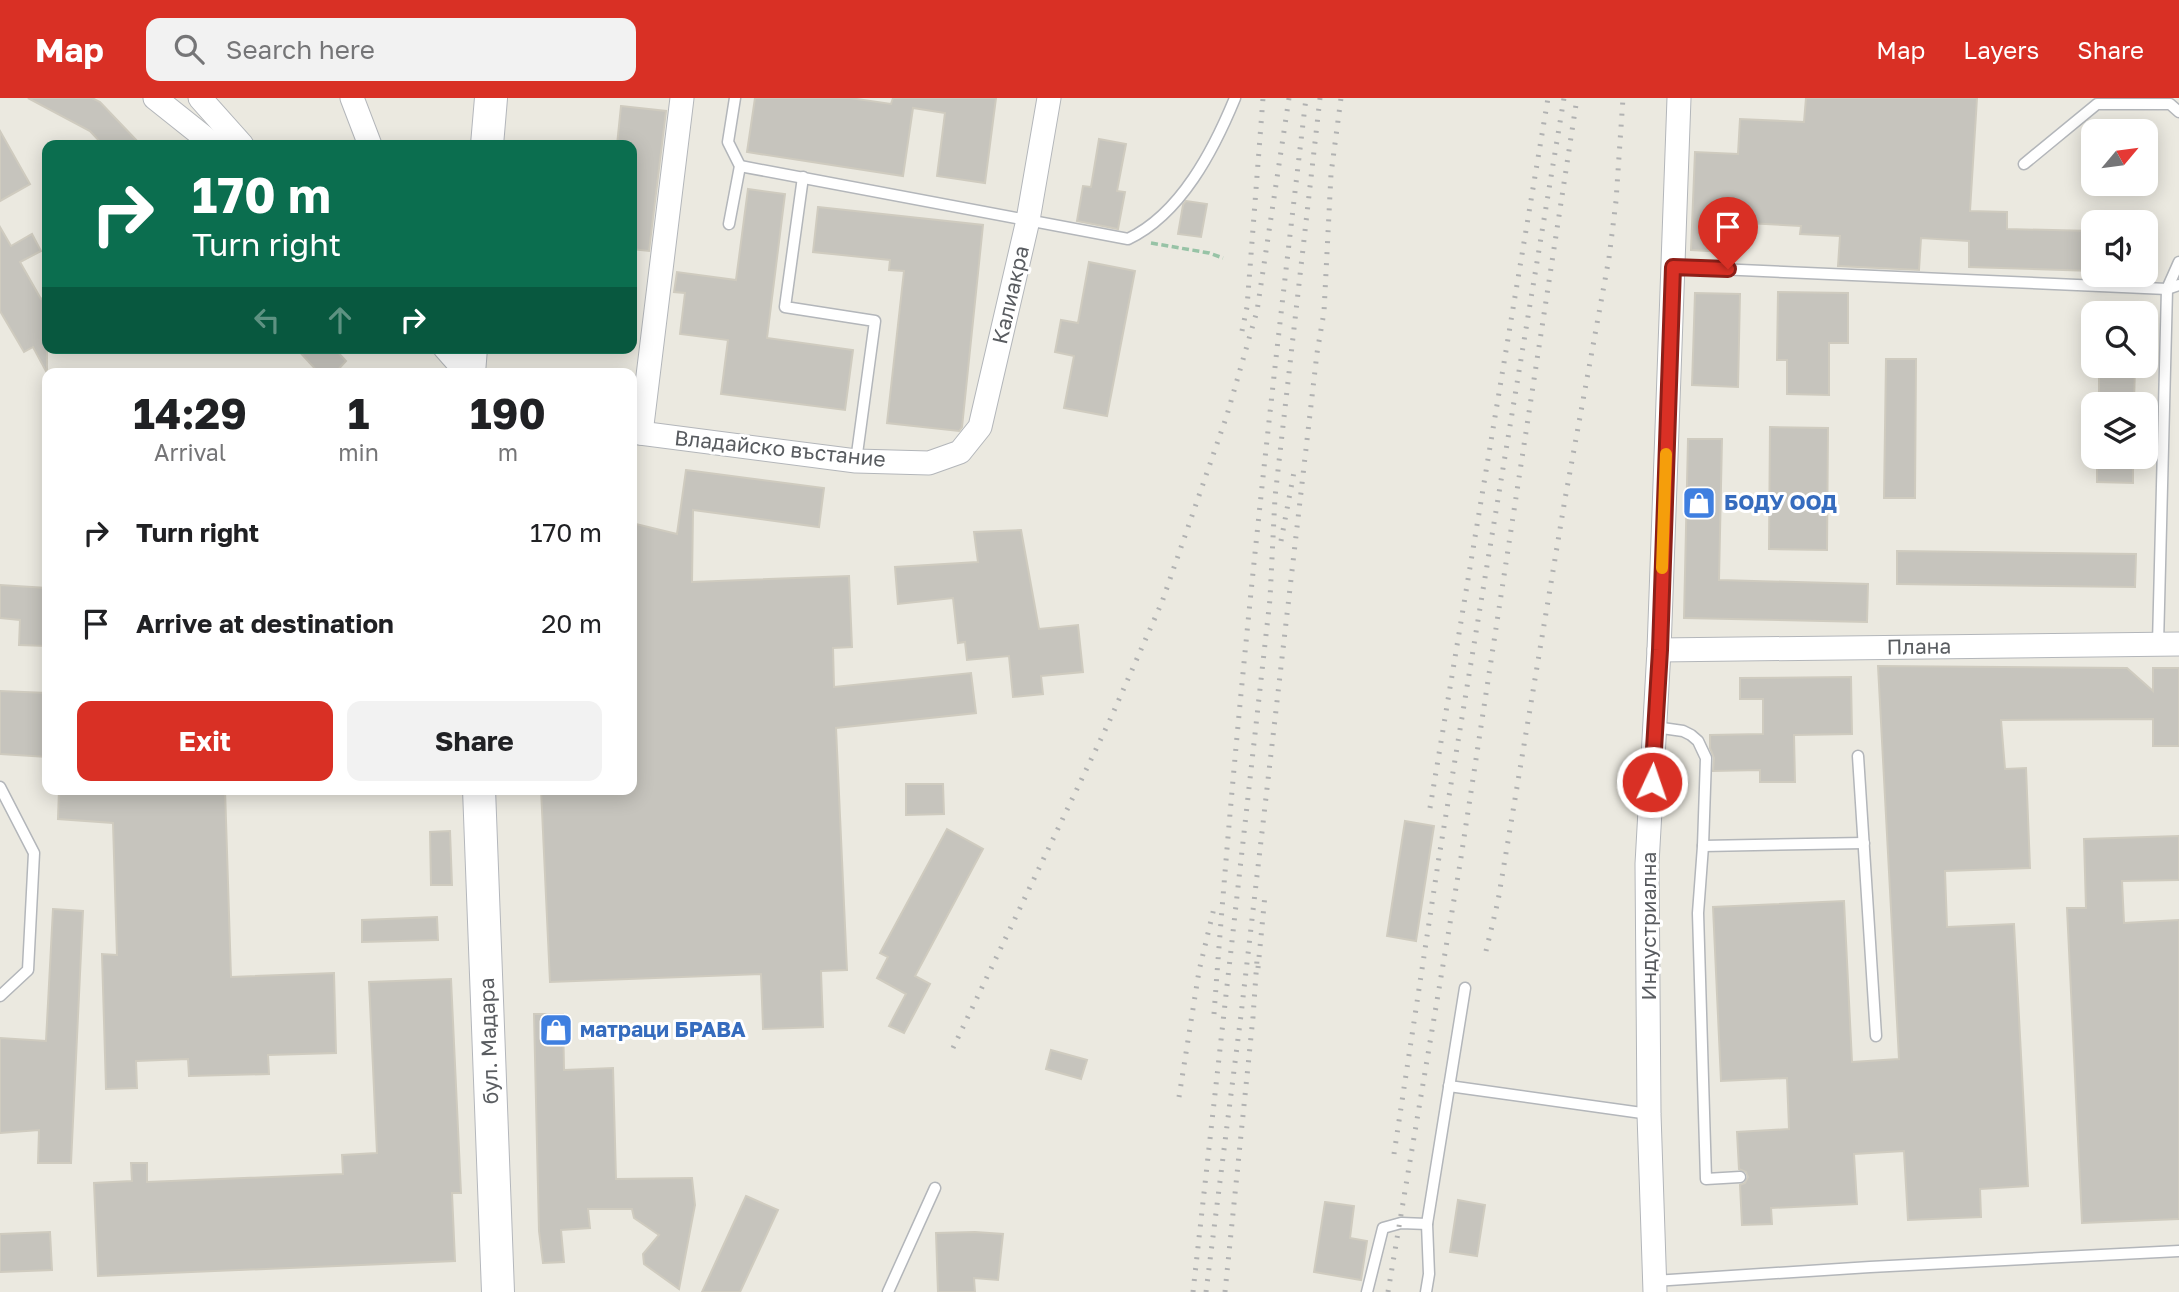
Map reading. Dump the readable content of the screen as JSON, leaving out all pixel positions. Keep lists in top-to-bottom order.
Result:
{
  "streets": {
    "main road": ["бул. Мадара"],
    "street": [
      "Калиакра",
      "Владайско въстание",
      "Плана",
      "Индустриална"
    ]
  },
  "crossings": [
    ["Калиакра", "Владайско въстание"],
    ["Плана", "Индустриална"]
  ],
  "places": {
    "shop": ["БОДУ ООД", "матраци БРАВА"]
  },
  "north": "top right",
  "page": {
    "header": "Map",
    "search": "Search here",
    "nav": ["Map", "Layers", "Share"],
    "turn": ["170 m", "Turn right"],
    "eta": [
      "14:29",
      "Arrival",
      "1",
      "min",
      "190",
      "m"
    ],
    "list": [
      {
        "name": "Turn right",
        "value": "170 m"
      },
      {
        "name": "Arrive at destination",
        "value": "20 m"
      }
    ],
    "buttons": ["Exit", "Share"]
  }
}
